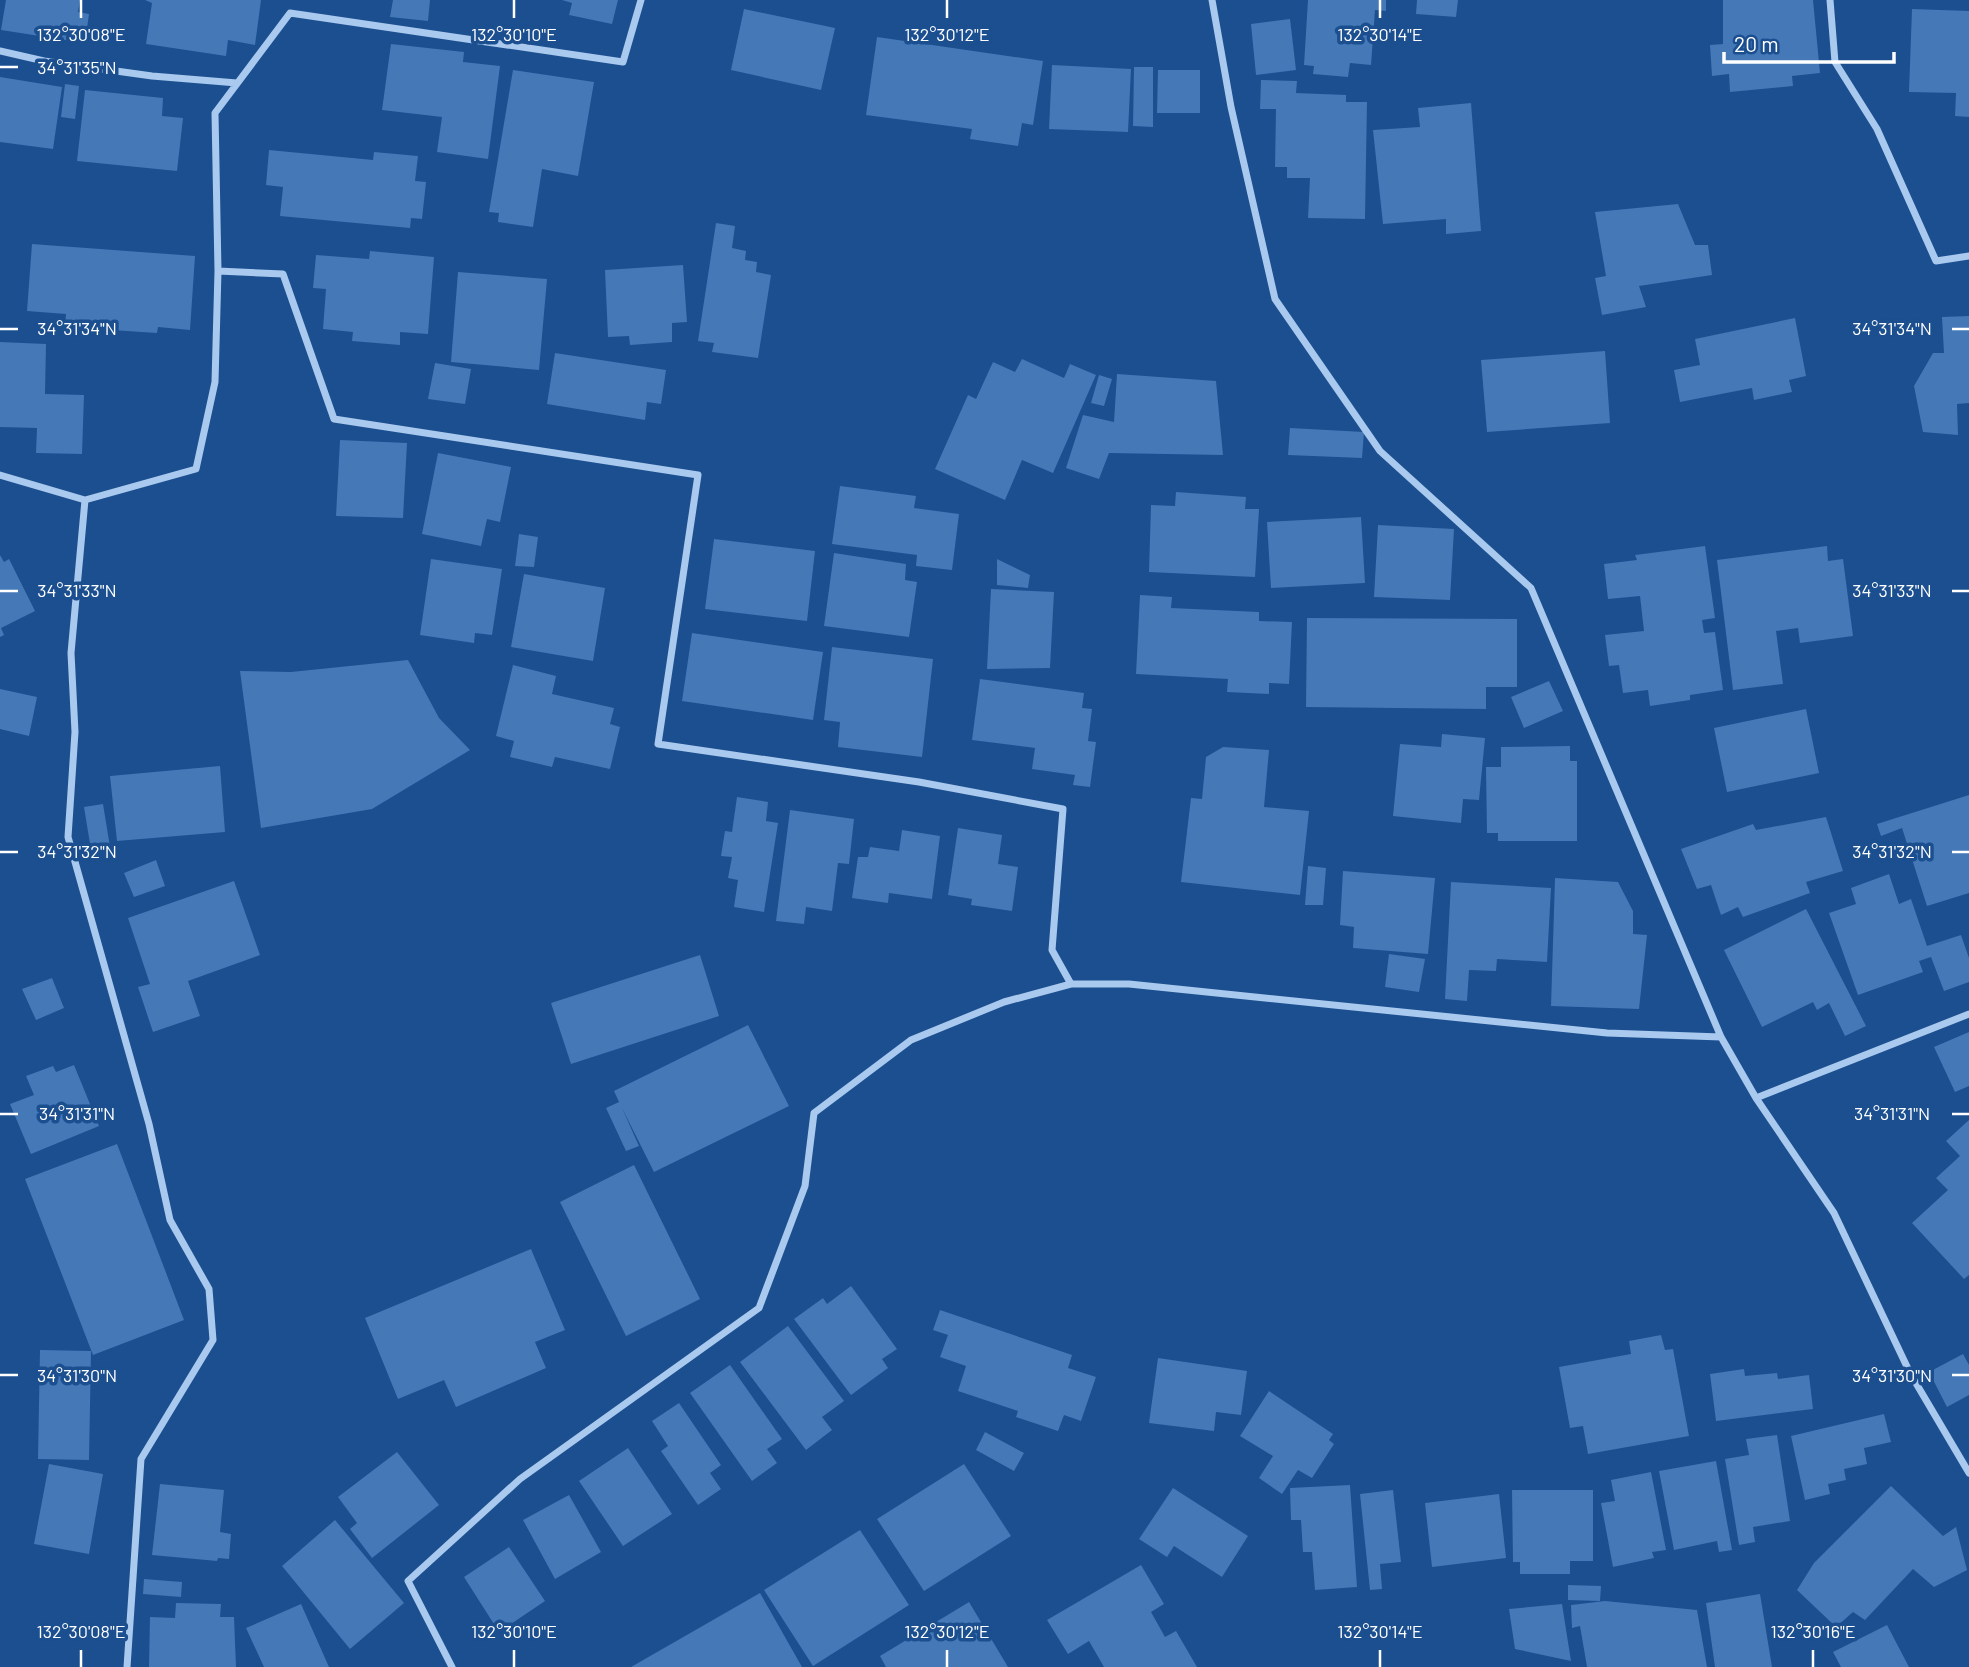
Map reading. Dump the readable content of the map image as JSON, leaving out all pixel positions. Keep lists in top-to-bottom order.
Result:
{
  "scale_bar": "20 m",
  "coordinates": [
    "132°30'08\"E",
    "132°30'10\"E",
    "132°30'12\"E",
    "132°30'14\"E",
    "34°31'35\"N",
    "34°31'34\"N",
    "34°31'33\"N",
    "34°31'32\"N",
    "34°31'31\"N",
    "34°31'30\"N",
    "132°30'16\"E"
  ]
}
